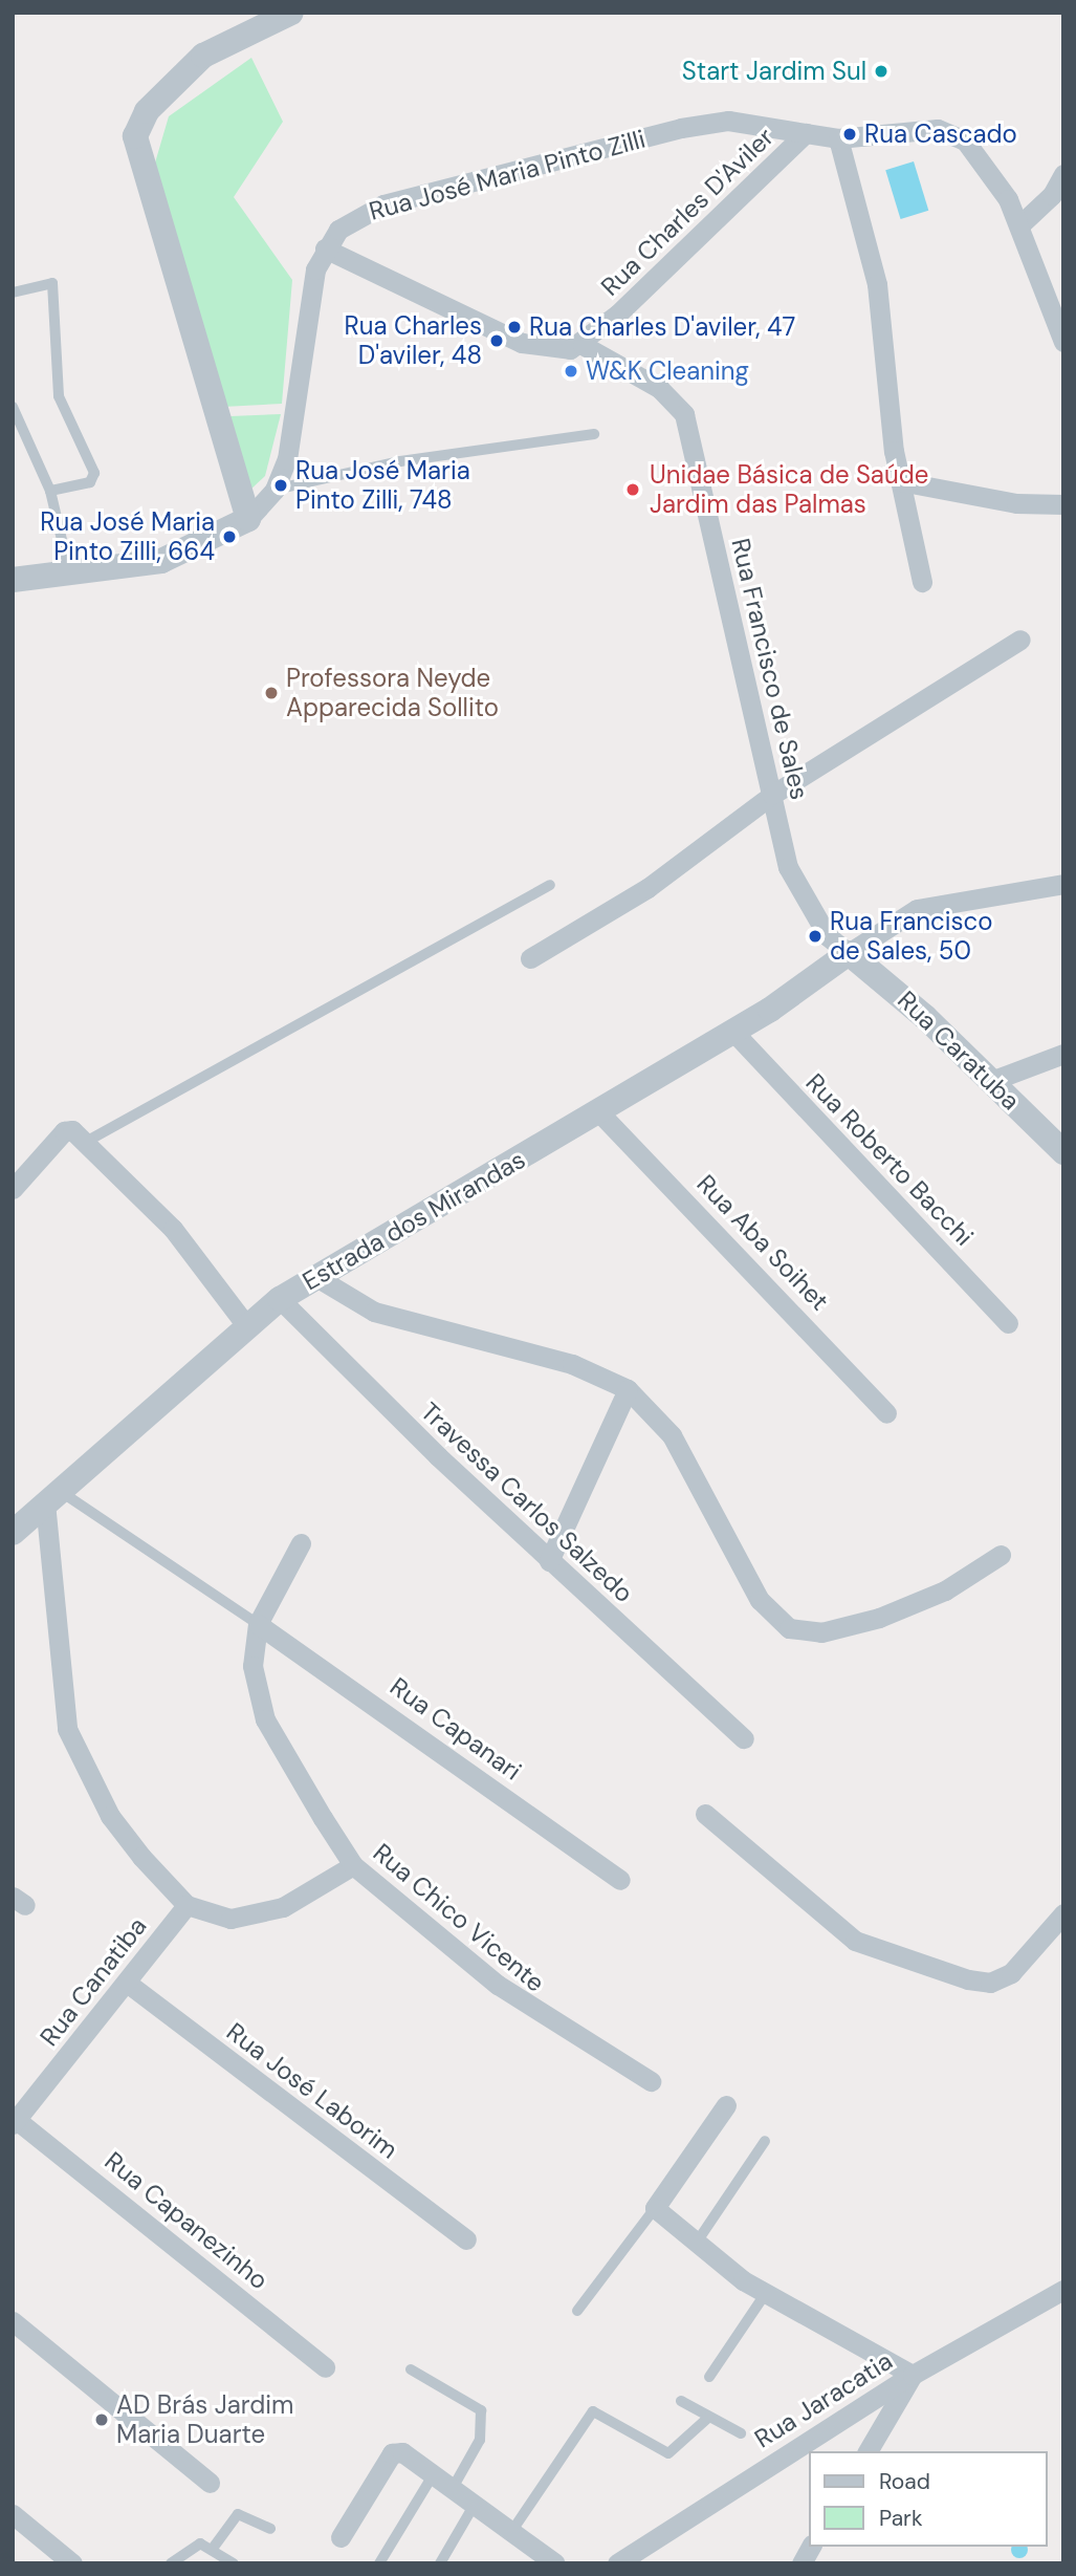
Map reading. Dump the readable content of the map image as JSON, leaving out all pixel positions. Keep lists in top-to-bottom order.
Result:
{
  "streets": {
    "street": [
      "Rua José Maria Pinto Zilli",
      "Rua Charles D'Aviler",
      "Rua Francisco de Sales",
      "Rua Caratuba",
      "Rua Roberto Bacchi",
      "Estrada dos Mirandas",
      "Rua Aba Soihet",
      "Travessa Carlos Salzedo",
      "Rua Capanari",
      "Rua Chico Vicente",
      "Rua Canatiba",
      "Rua José Laborim",
      "Rua Capanezinho",
      "Rua Jaracatia"
    ]
  },
  "crossings": [
    ["Rua José Maria Pinto Zilli", "Rua Charles D'Aviler"],
    ["Rua Charles D'Aviler", "Rua Francisco de Sales"],
    ["Rua Francisco de Sales", "Rua Caratuba"],
    ["Rua Francisco de Sales", "Estrada dos Mirandas"],
    ["Rua Caratuba", "Estrada dos Mirandas"],
    ["Rua Roberto Bacchi", "Estrada dos Mirandas"],
    ["Estrada dos Mirandas", "Rua Aba Soihet"],
    ["Estrada dos Mirandas", "Travessa Carlos Salzedo"],
    ["Rua Capanari", "Rua Chico Vicente"],
    ["Rua Canatiba", "Rua José Laborim"],
    ["Rua Canatiba", "Rua Capanezinho"]
  ],
  "places": [
    "Start Jardim Sul",
    "Rua Cascado",
    "Rua Charles D'aviler, 47",
    "Rua Charles D'aviler, 48",
    "W&K Cleaning",
    "Rua José Maria Pinto Zilli, 748",
    "Unidae Básica de Saúde Jardim das Palmas",
    "Rua José Maria Pinto Zilli, 664",
    "Professora Neyde Apparecida Sollito",
    "Rua Francisco de Sales, 50",
    "AD Brás Jardim Maria Duarte"
  ],
  "legend": ["Road", "Park"]
}
